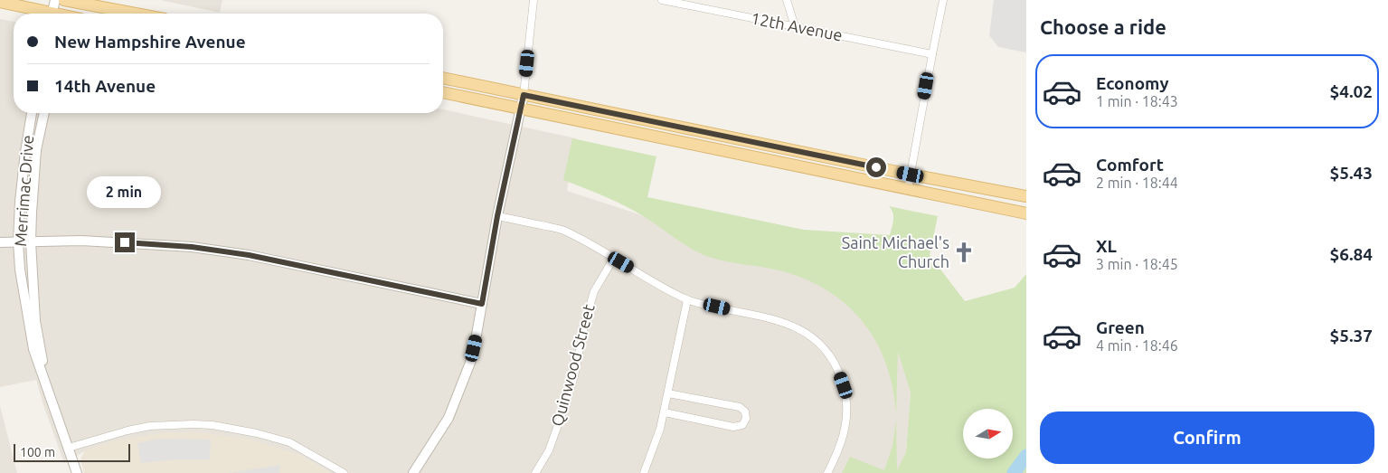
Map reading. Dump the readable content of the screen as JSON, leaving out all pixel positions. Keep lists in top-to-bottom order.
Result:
{
  "streets": {
    "street": ["12th Avenue", "Merrimac Drive", "Quinwood Street"]
  },
  "places": {
    "church": ["Saint Michael's Church"]
  },
  "scale_bar": "100 m",
  "north": "right",
  "page": {
    "heading": "Choose a ride",
    "banner": ["New Hampshire Avenue", "14th Avenue"],
    "list": [
      {
        "name": "Economy",
        "note": "1 min · 18:43",
        "value": "$4.02"
      },
      {
        "name": "Comfort",
        "note": "2 min · 18:44",
        "value": "$5.43"
      },
      {
        "name": "XL",
        "note": "3 min · 18:45",
        "value": "$6.84"
      },
      {
        "name": "Green",
        "note": "4 min · 18:46",
        "value": "$5.37"
      }
    ],
    "bubble": "2 min",
    "buttons": "Confirm",
    "scale": "100 m"
  }
}
